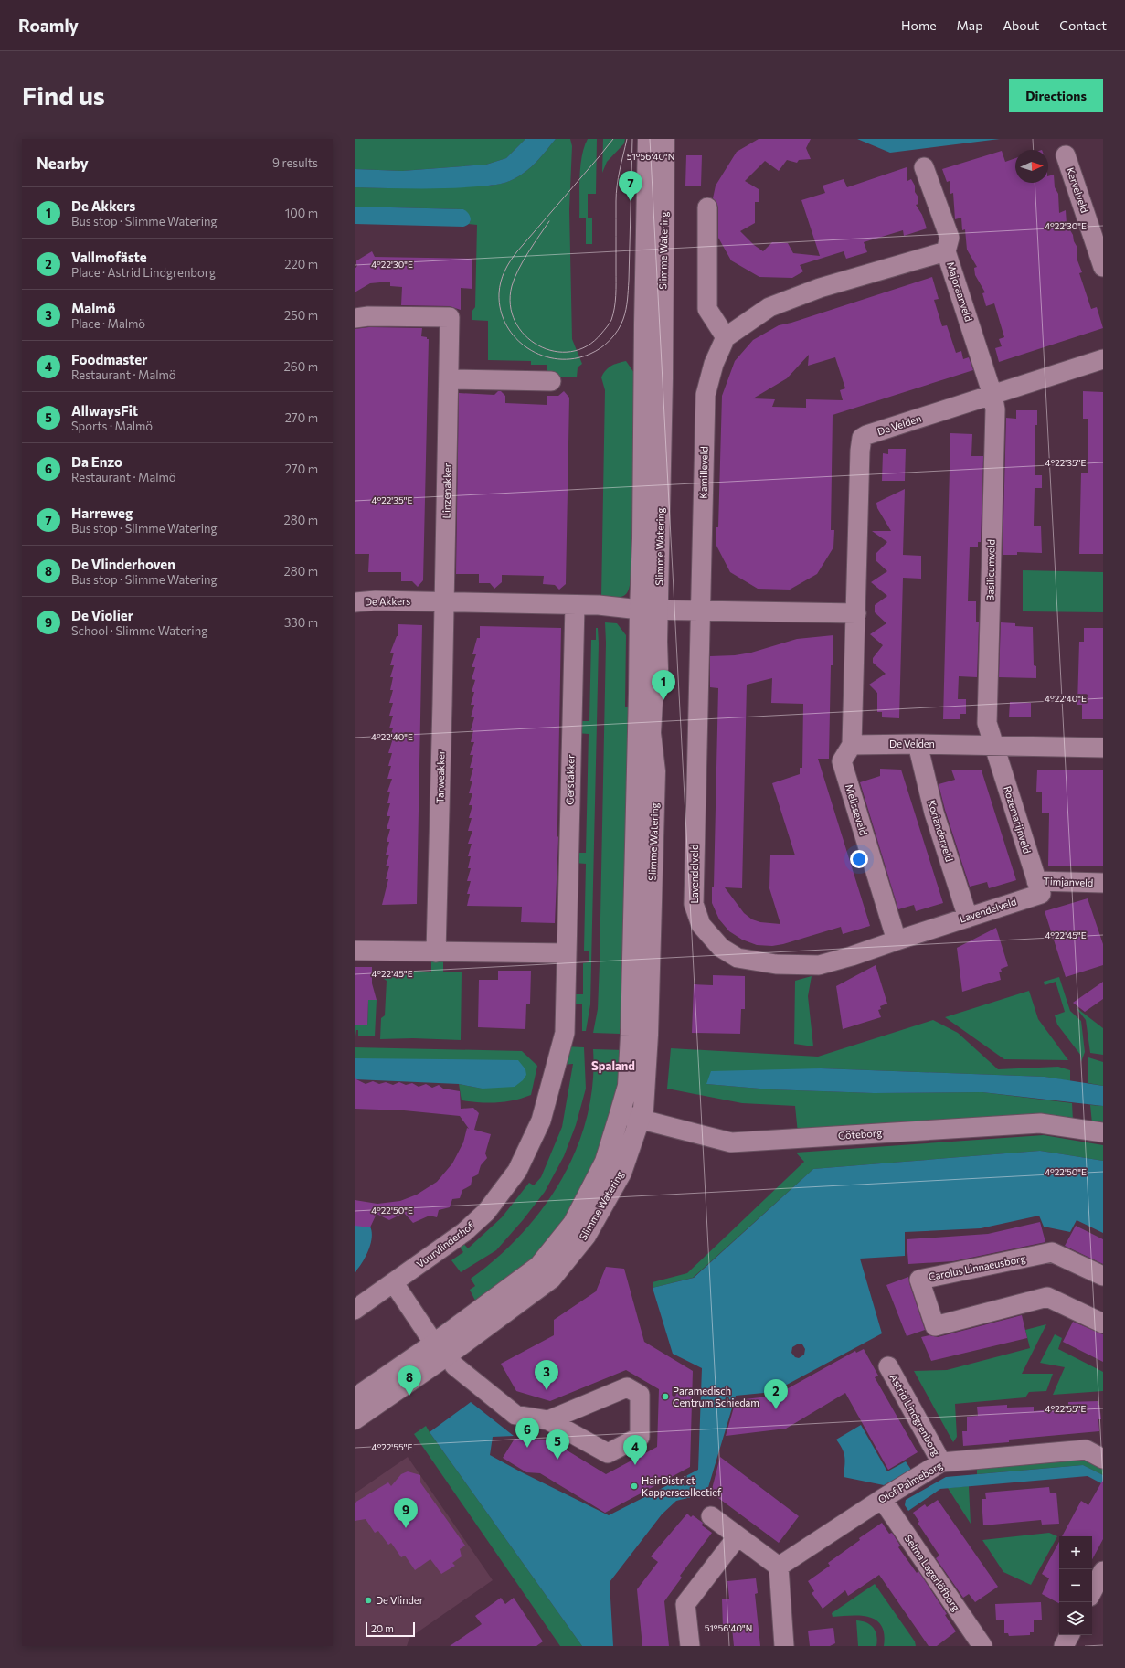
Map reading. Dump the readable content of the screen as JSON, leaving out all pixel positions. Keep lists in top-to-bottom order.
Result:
{
  "streets": {
    "street": [
      "Kervelveld",
      "Slimme Watering",
      "Majoraanveld",
      "De Velden",
      "Kamilleveld",
      "Linzenakker",
      "Basilicumveld",
      "De Akkers",
      "Tarweakker",
      "Gerstakker",
      "Melisseveld",
      "Rozemarijnveld",
      "Korianderveld",
      "Lavendelveld",
      "Timjanveld",
      "Göteborg",
      "Vuurvlinderhof",
      "Carolus Linnaeusborg",
      "Astrid Lindgrenborg",
      "Olof Palmeborg",
      "Selma Lagerlöfborg"
    ]
  },
  "crossings": [
    ["Slimme Watering", "De Akkers"],
    ["Slimme Watering", "Göteborg"],
    ["Majoraanveld", "De Velden"],
    ["Majoraanveld", "Basilicumveld"],
    ["De Velden", "Basilicumveld"],
    ["De Velden", "Melisseveld"],
    ["De Velden", "Rozemarijnveld"],
    ["De Velden", "Korianderveld"],
    ["Kamilleveld", "Lavendelveld"],
    ["Linzenakker", "De Akkers"],
    ["Linzenakker", "Tarweakker"],
    ["Basilicumveld", "Rozemarijnveld"],
    ["De Akkers", "Tarweakker"],
    ["De Akkers", "Gerstakker"],
    ["Gerstakker", "Vuurvlinderhof"],
    ["Melisseveld", "Lavendelveld"],
    ["Rozemarijnveld", "Lavendelveld"],
    ["Rozemarijnveld", "Timjanveld"],
    ["Korianderveld", "Lavendelveld"],
    ["Lavendelveld", "Timjanveld"],
    ["Astrid Lindgrenborg", "Olof Palmeborg"],
    ["Olof Palmeborg", "Selma Lagerlöfborg"]
  ],
  "districts": ["Spaland"],
  "places": ["Paramedisch Centrum Schiedam", "HairDistrict Kapperscollectief", "De Vlinder"],
  "scale_bar": "20 m",
  "north": "right",
  "page": {
    "header": "Roamly",
    "nav": [
      "Home",
      "Map",
      "About",
      "Contact"
    ],
    "buttons": "Directions",
    "title": "Find us",
    "heading": ["Nearby", "9 results"],
    "pins": [
      "7",
      "1",
      "3",
      "8",
      "2",
      "6",
      "5",
      "4",
      "9"
    ],
    "list": [
      {
        "mark": "1",
        "name": "De Akkers",
        "note": "Bus stop · Slimme Watering",
        "value": "100 m"
      },
      {
        "mark": "2",
        "name": "Vallmofäste",
        "note": "Place · Astrid Lindgrenborg",
        "value": "220 m"
      },
      {
        "mark": "3",
        "name": "Malmö",
        "note": "Place · Malmö",
        "value": "250 m"
      },
      {
        "mark": "4",
        "name": "Foodmaster",
        "note": "Restaurant · Malmö",
        "value": "260 m"
      },
      {
        "mark": "5",
        "name": "AllwaysFit",
        "note": "Sports · Malmö",
        "value": "270 m"
      },
      {
        "mark": "6",
        "name": "Da Enzo",
        "note": "Restaurant · Malmö",
        "value": "270 m"
      },
      {
        "mark": "7",
        "name": "Harreweg",
        "note": "Bus stop · Slimme Watering",
        "value": "280 m"
      },
      {
        "mark": "8",
        "name": "De Vlinderhoven",
        "note": "Bus stop · Slimme Watering",
        "value": "280 m"
      },
      {
        "mark": "9",
        "name": "De Violier",
        "note": "School · Slimme Watering",
        "value": "330 m"
      }
    ],
    "map_buttons": ["+", "−"],
    "scale": "20 m"
  },
  "coordinates": [
    "51°56'40\"N",
    "4°22'30\"E",
    "4°22'35\"E",
    "4°22'40\"E",
    "4°22'45\"E",
    "4°22'50\"E",
    "4°22'55\"E"
  ]
}
